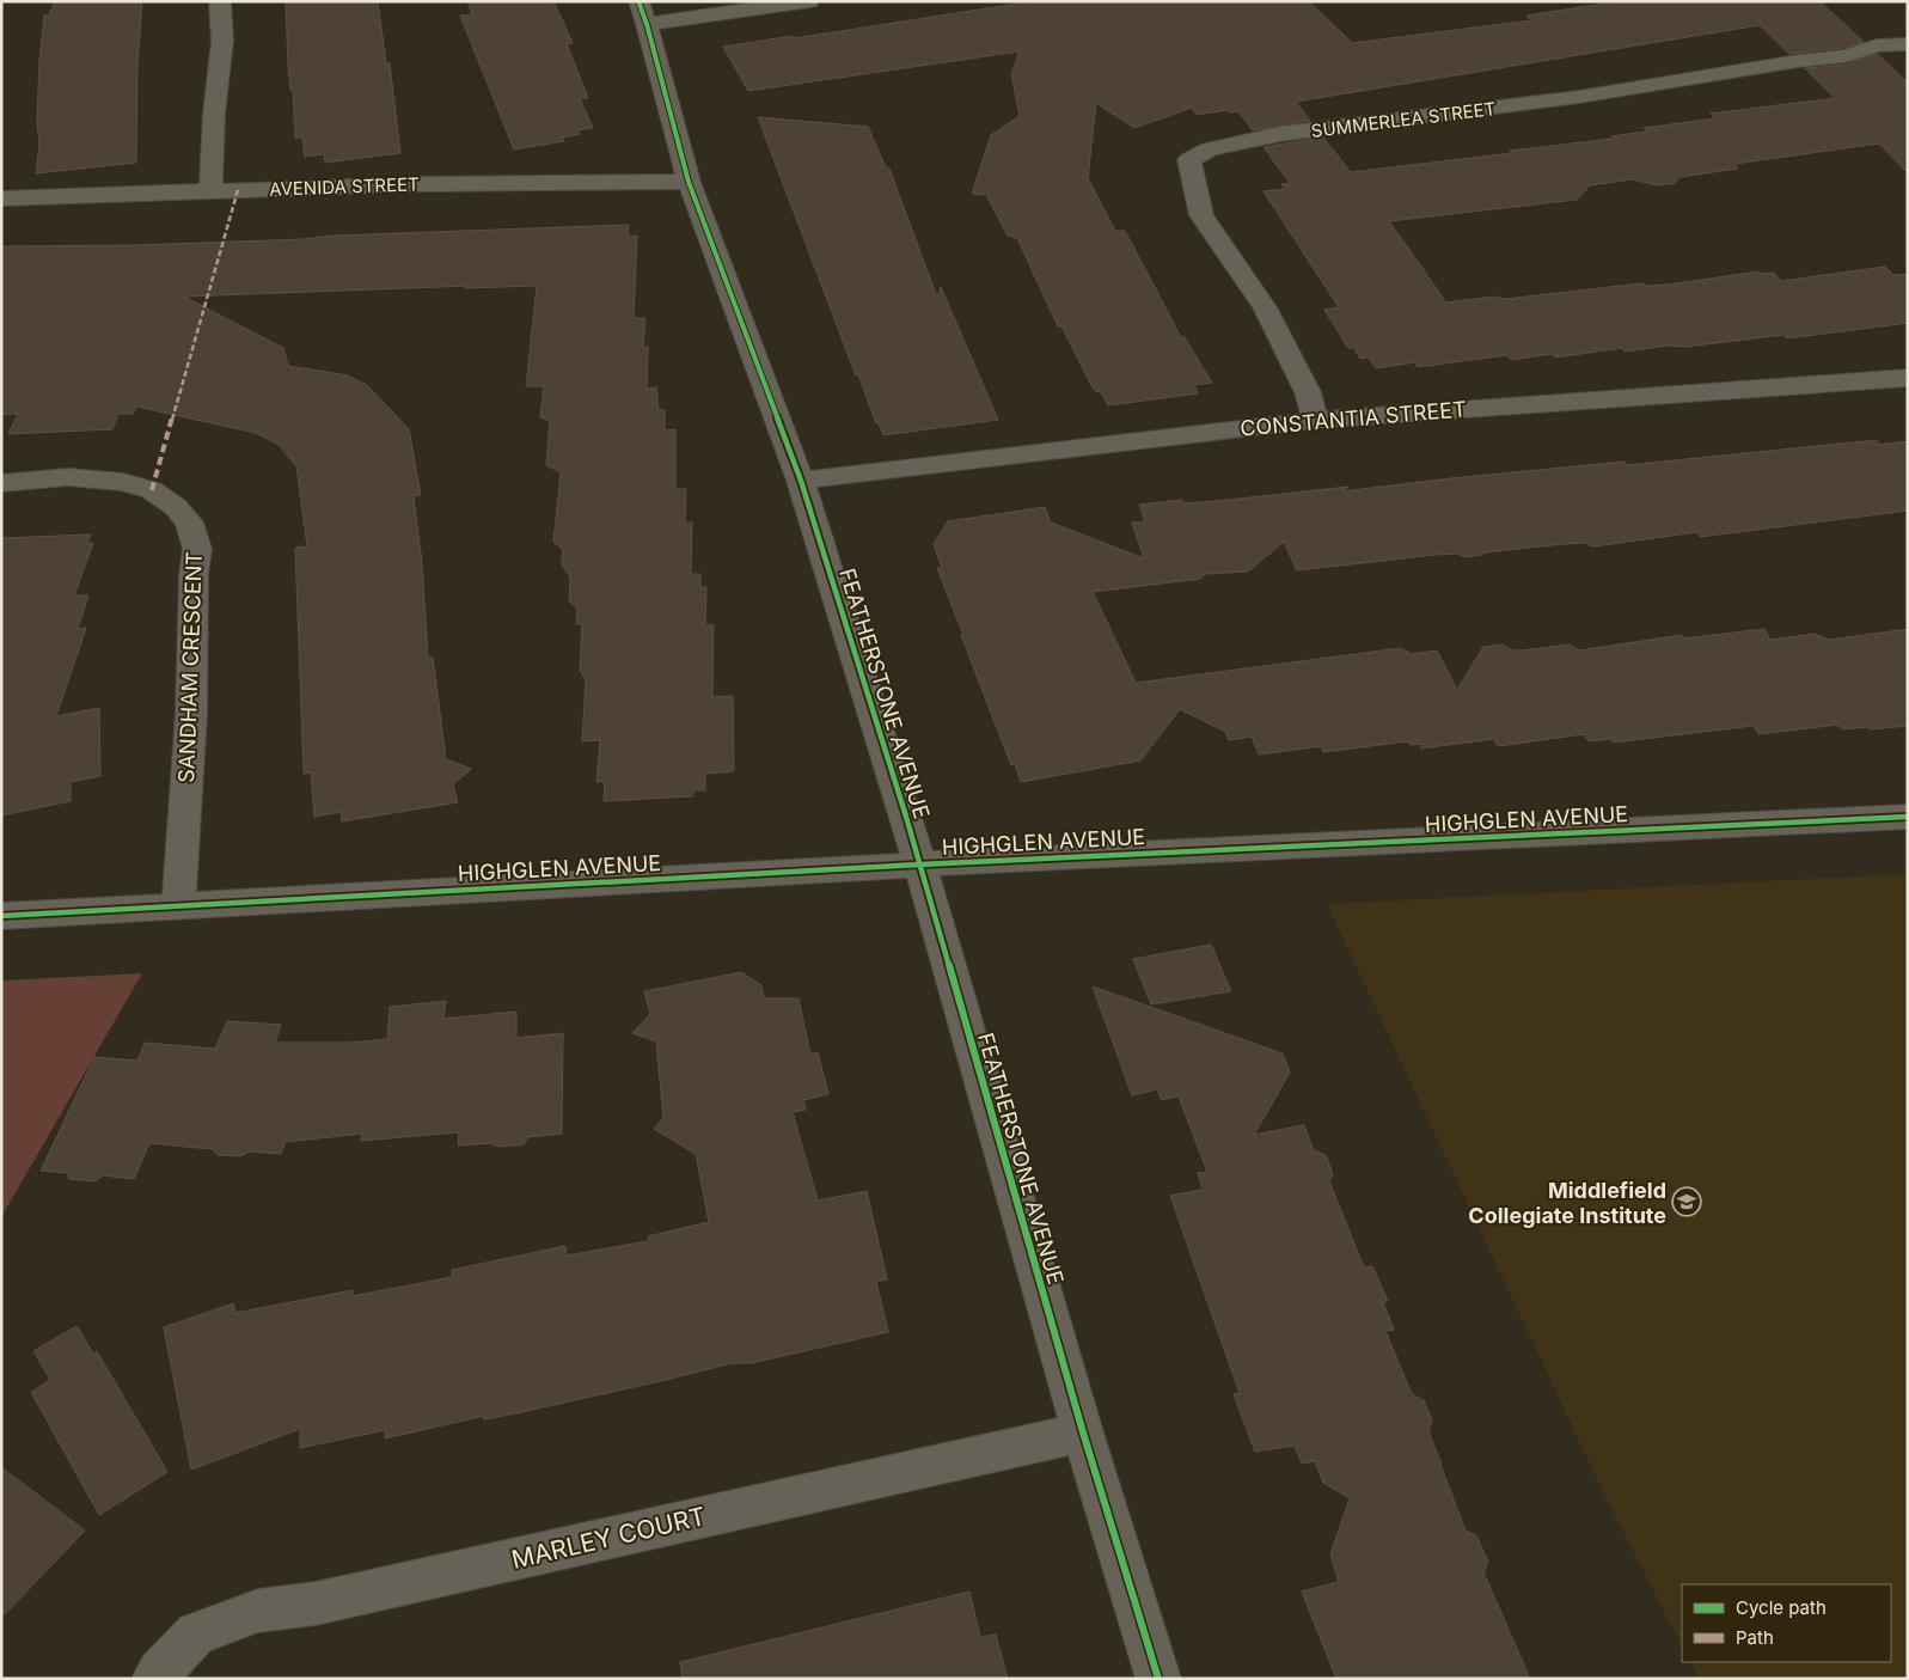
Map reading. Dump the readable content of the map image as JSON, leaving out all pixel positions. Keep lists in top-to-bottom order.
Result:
{
  "streets": {
    "street": [
      "SUMMERLEA STREET",
      "AVENIDA STREET",
      "CONSTANTIA STREET",
      "SANDHAM CRESCENT",
      "FEATHERSTONE AVENUE",
      "HIGHGLEN AVENUE",
      "MARLEY COURT"
    ]
  },
  "crossings": [
    ["SUMMERLEA STREET", "CONSTANTIA STREET"],
    ["AVENIDA STREET", "FEATHERSTONE AVENUE"],
    ["CONSTANTIA STREET", "FEATHERSTONE AVENUE"],
    ["SANDHAM CRESCENT", "HIGHGLEN AVENUE"],
    ["FEATHERSTONE AVENUE", "HIGHGLEN AVENUE"],
    ["FEATHERSTONE AVENUE", "MARLEY COURT"]
  ],
  "places": {
    "school or university": ["Middlefield Collegiate Institute"]
  },
  "legend": ["Cycle path", "Path"]
}
